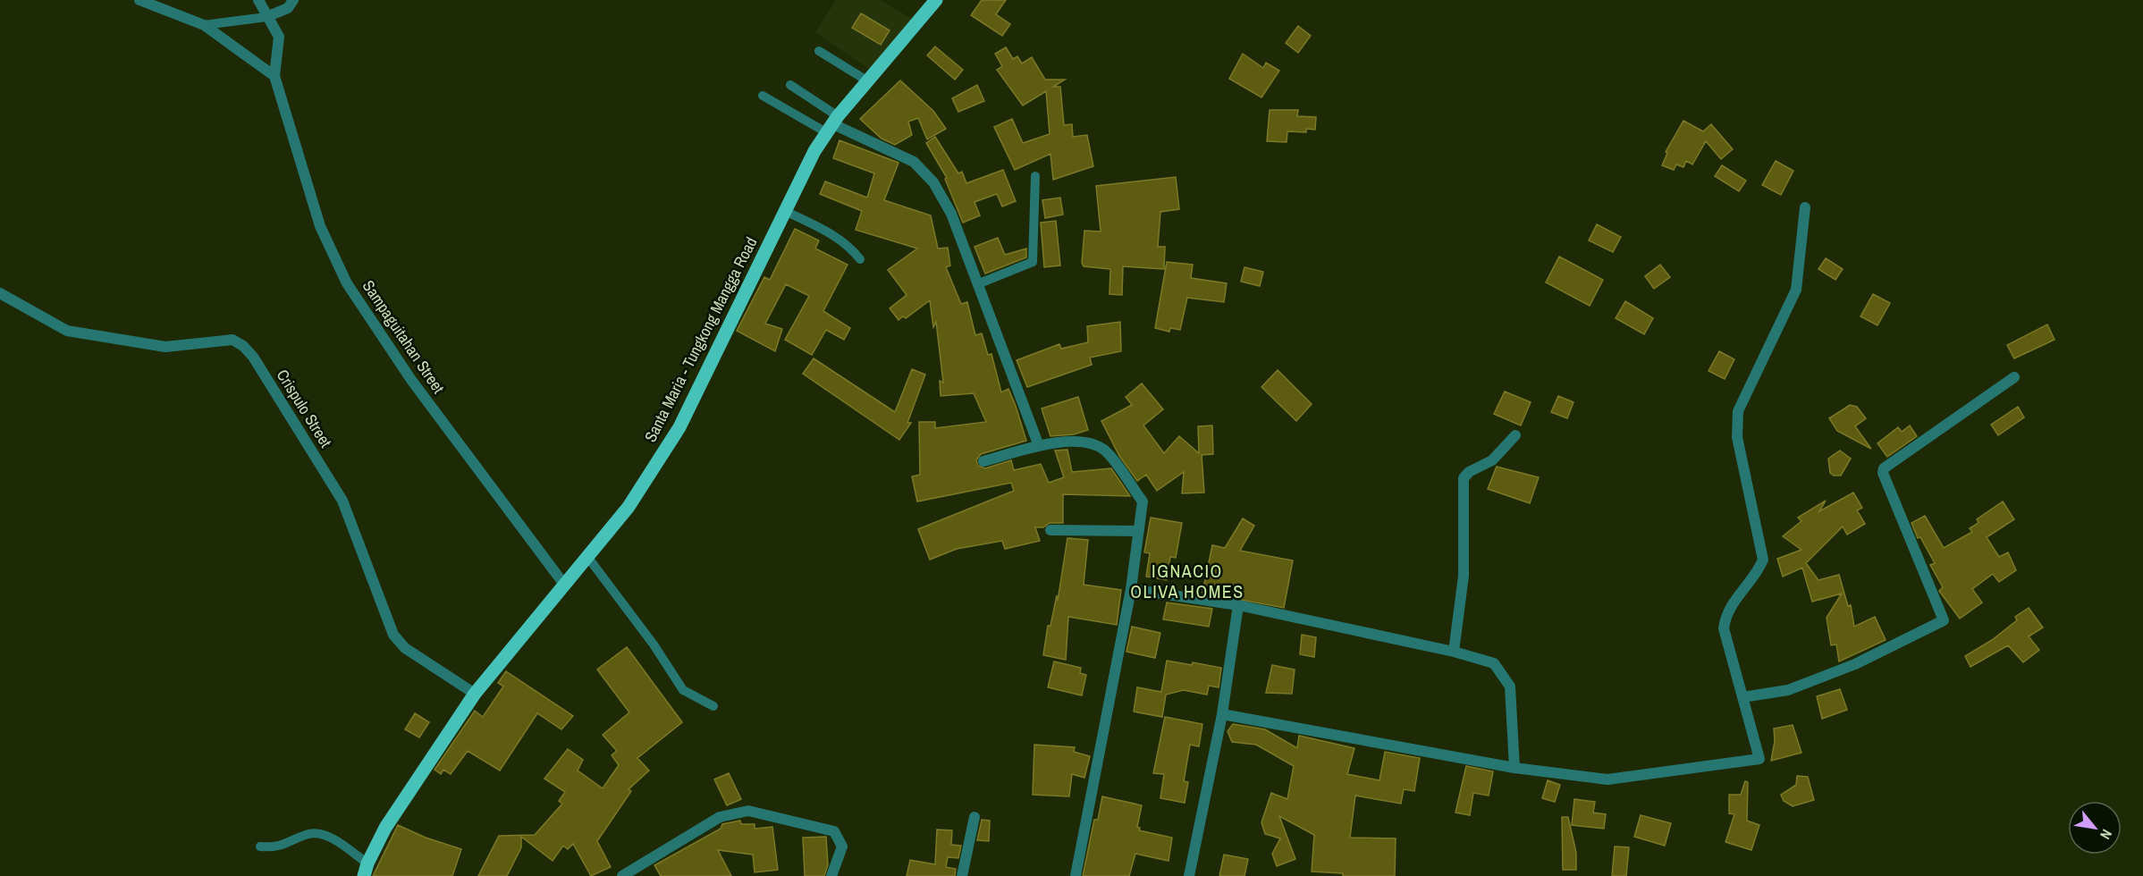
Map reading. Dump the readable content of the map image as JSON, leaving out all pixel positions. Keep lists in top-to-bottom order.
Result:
{
  "streets": {
    "main road": ["Santa Maria - Tungkong Mangga Road"],
    "street": ["Sampaguitahan Street", "Crispulo Street"]
  },
  "crossings": [
    ["Sampaguitahan Street", "Santa Maria - Tungkong Mangga Road"],
    ["Santa Maria - Tungkong Mangga Road", "Crispulo Street"]
  ],
  "districts": ["IGNACIO OLIVA HOMES"],
  "north": "bottom right"
}
